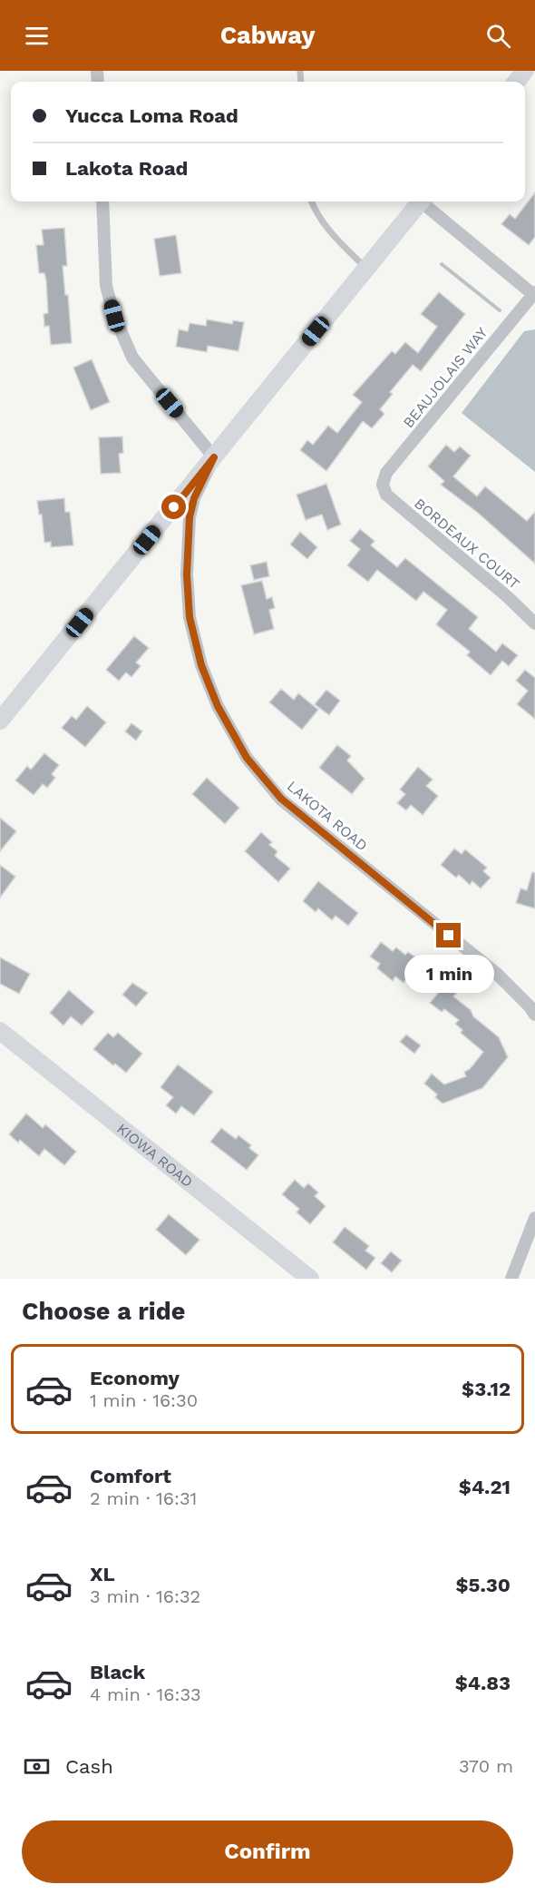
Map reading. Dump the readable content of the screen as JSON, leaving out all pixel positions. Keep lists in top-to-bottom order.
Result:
{
  "streets": {
    "main road": ["KIOWA ROAD"],
    "street": ["BEAUJOLAIS WAY", "BORDEAUX COURT", "LAKOTA ROAD"]
  },
  "crossings": [
    ["BEAUJOLAIS WAY", "BORDEAUX COURT"]
  ],
  "page": {
    "header": "Cabway",
    "banner": ["Yucca Loma Road", "Lakota Road"],
    "bubble": "1 min",
    "heading": "Choose a ride",
    "list": [
      {
        "name": "Economy",
        "note": "1 min · 16:30",
        "value": "$3.12"
      },
      {
        "name": "Comfort",
        "note": "2 min · 16:31",
        "value": "$4.21"
      },
      {
        "name": "XL",
        "note": "3 min · 16:32",
        "value": "$5.30"
      },
      {
        "name": "Black",
        "note": "4 min · 16:33",
        "value": "$4.83"
      }
    ],
    "pay": ["Cash", "370 m"],
    "buttons": "Confirm"
  }
}
